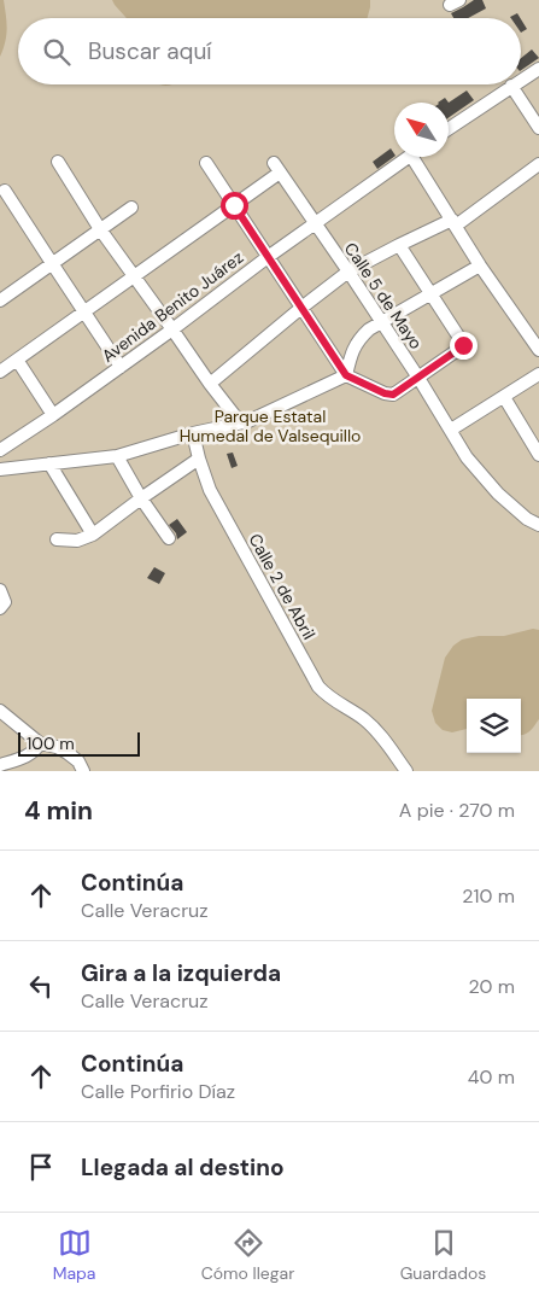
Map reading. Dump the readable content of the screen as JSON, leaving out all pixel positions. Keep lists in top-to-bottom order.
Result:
{
  "streets": {
    "street": ["Calle 5 de Mayo", "Avenida Benito Juárez", "Calle 2 de Abril"]
  },
  "crossings": [
    ["Calle 5 de Mayo", "Avenida Benito Juárez"]
  ],
  "parks": ["Parque Estatal Humedal de Valsequillo"],
  "scale_bar": "100 m",
  "north": "top left",
  "page": {
    "search": "Buscar aquí",
    "scale": "100 m",
    "heading": ["4 min", "A pie · 270 m"],
    "list": [
      ["Continúa", "Calle Veracruz", "210 m"],
      ["Gira a la izquierda", "Calle Veracruz", "20 m"],
      ["Continúa", "Calle Porfirio Díaz", "40 m"],
      "Llegada al destino"
    ],
    "nav": ["Mapa", "Cómo llegar", "Guardados"]
  }
}
